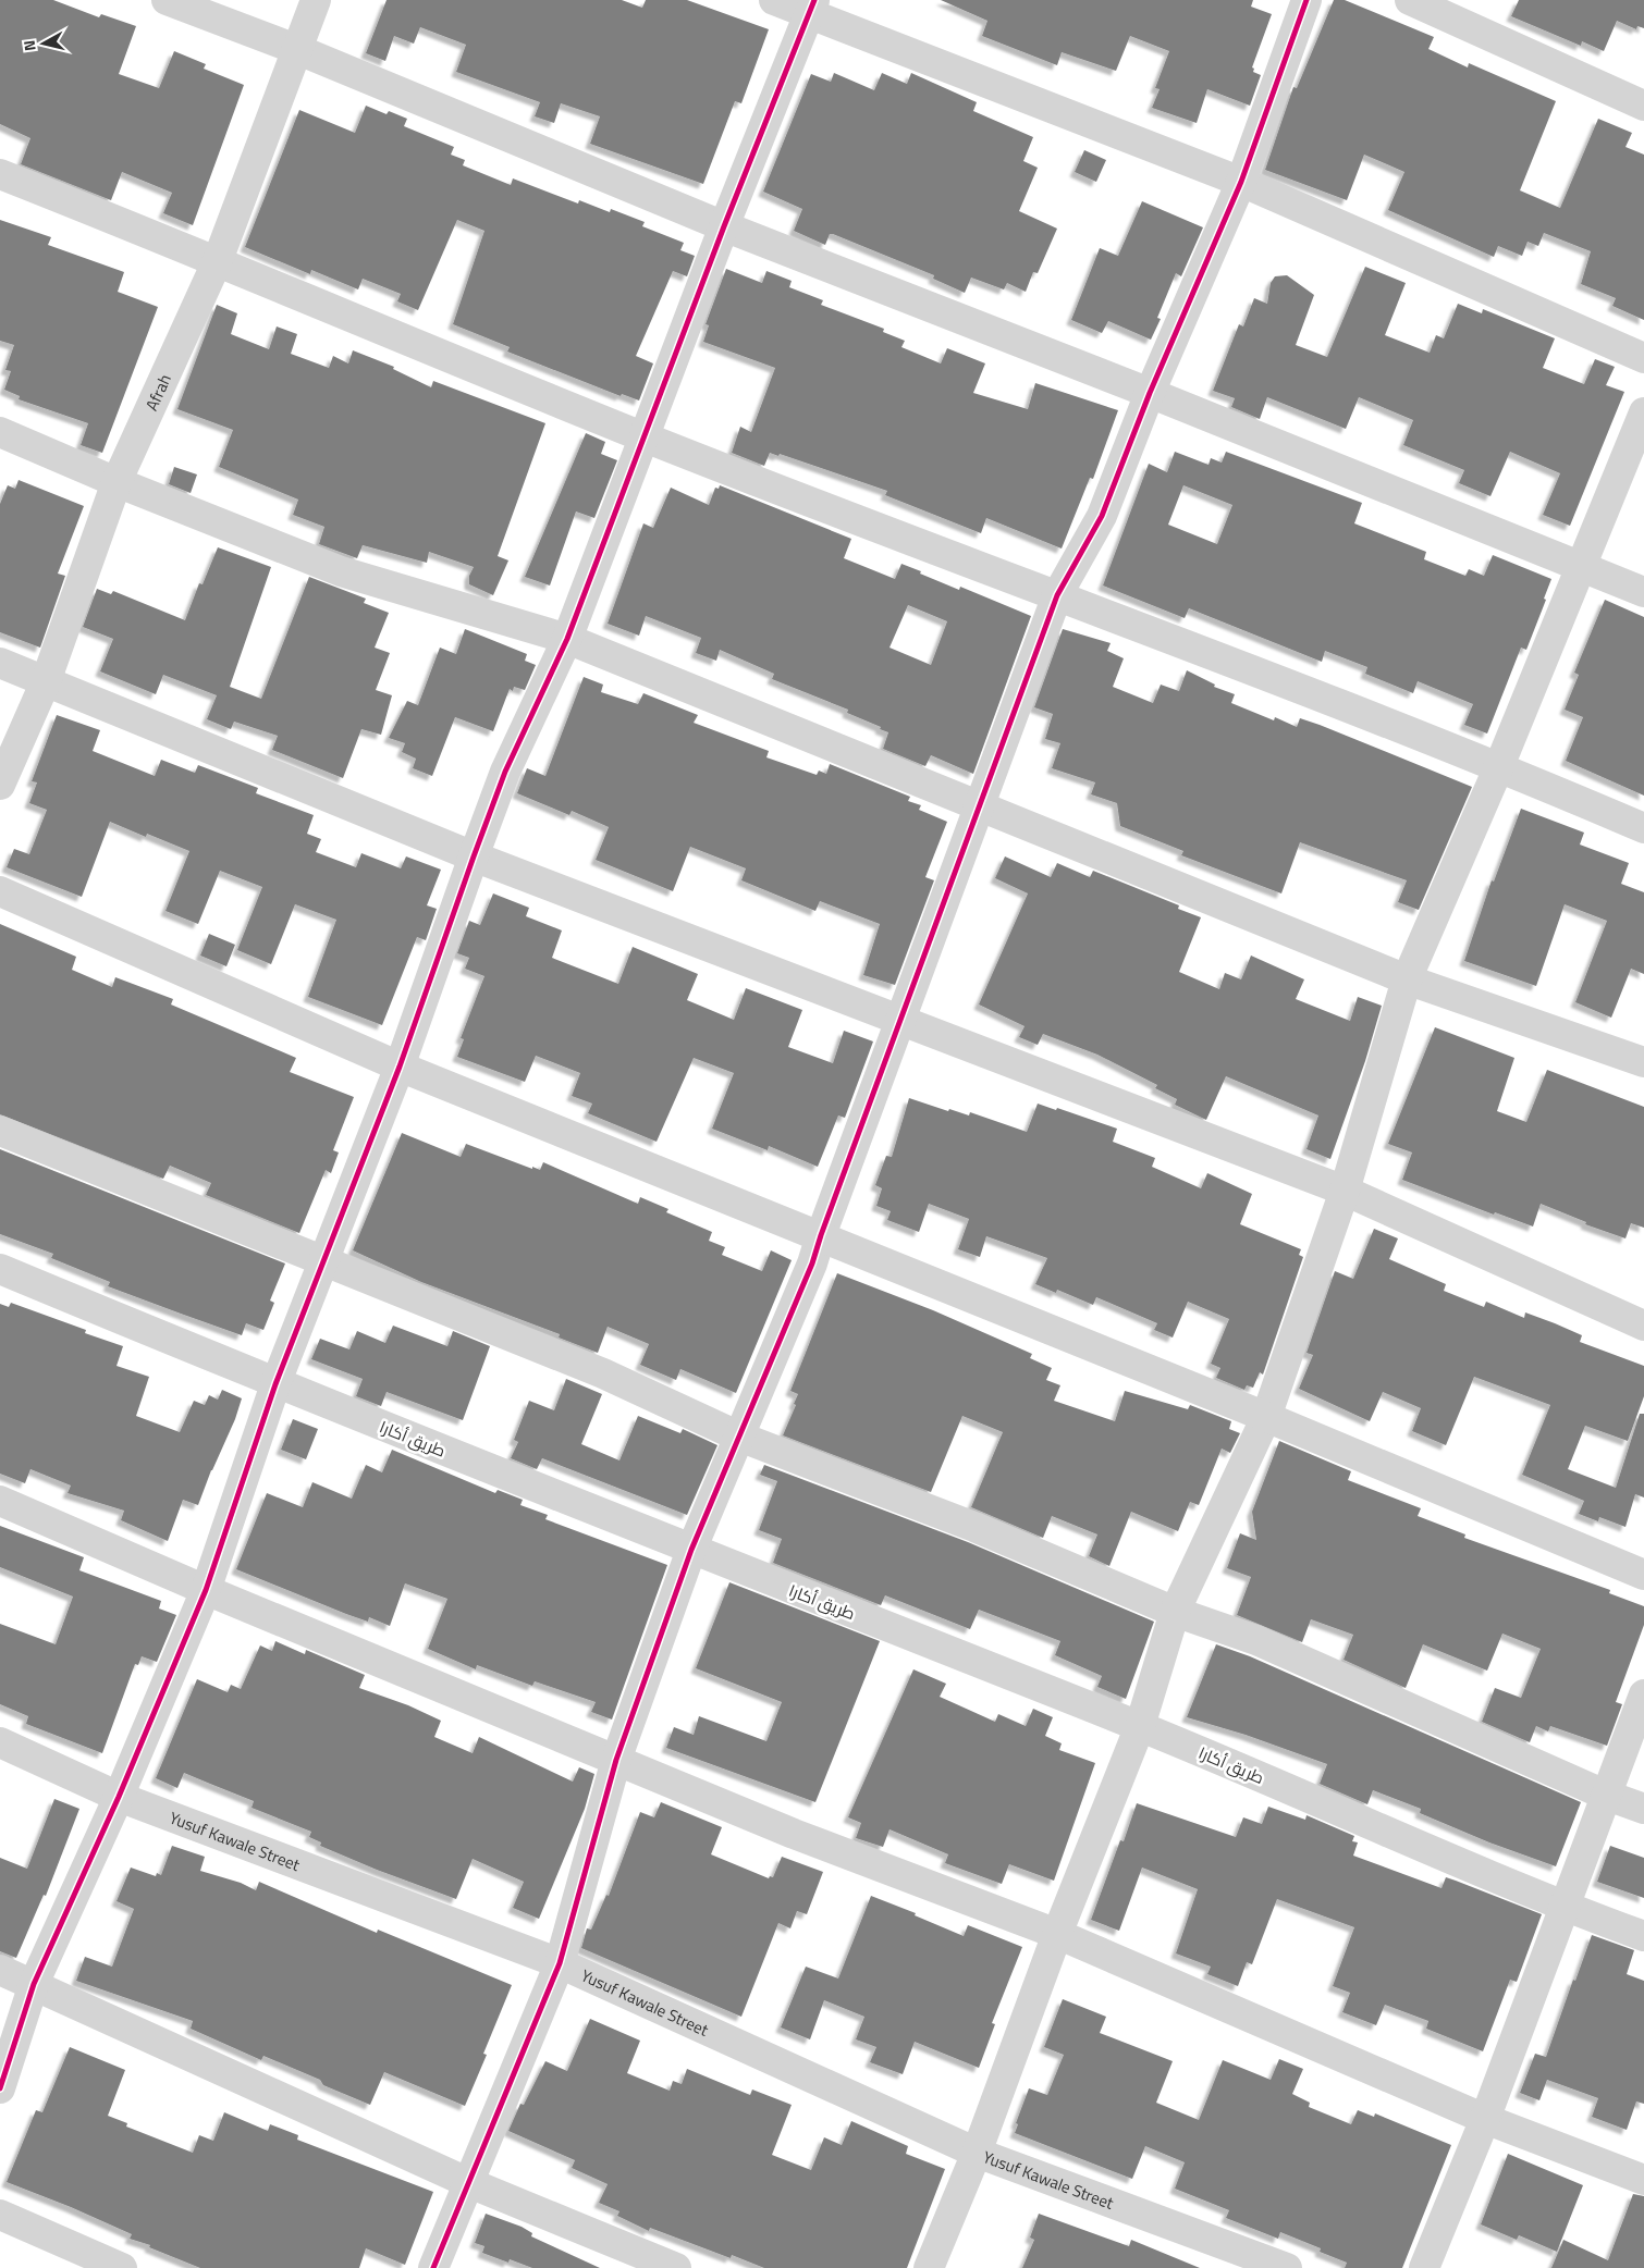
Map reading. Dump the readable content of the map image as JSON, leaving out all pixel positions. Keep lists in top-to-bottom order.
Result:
{
  "streets": {
    "street": ["Afrah", "طريق أكارا", "Yusuf Kawale Street"]
  },
  "north": "left"
}
